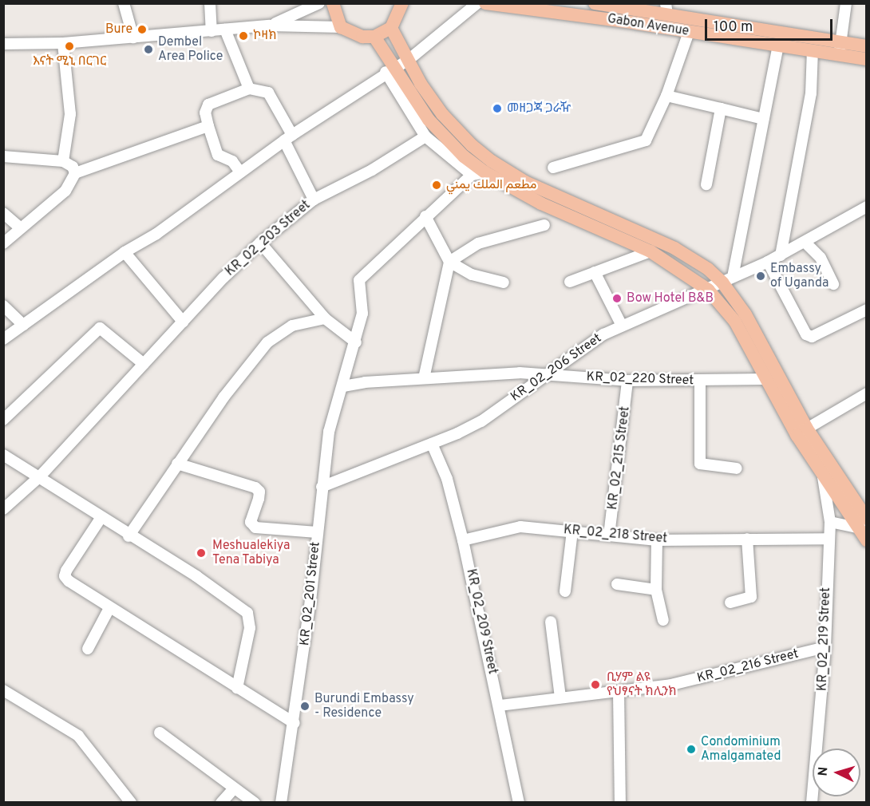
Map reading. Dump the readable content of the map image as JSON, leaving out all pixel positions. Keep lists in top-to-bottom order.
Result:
{
  "streets": {
    "main road": ["Gabon Avenue"],
    "street": [
      "KR_02_203 Street",
      "KR_02_206 Street",
      "KR_02_220 Street",
      "KR_02_215 Street",
      "KR_02_218 Street",
      "KR_02_201 Street",
      "KR_02_209 Street",
      "KR_02_219 Street",
      "KR_02_216 Street"
    ]
  },
  "crossings": [
    ["KR_02_206 Street", "KR_02_220 Street"],
    ["KR_02_206 Street", "KR_02_201 Street"],
    ["KR_02_206 Street", "KR_02_209 Street"],
    ["KR_02_220 Street", "KR_02_215 Street"],
    ["KR_02_220 Street", "KR_02_201 Street"],
    ["KR_02_215 Street", "KR_02_218 Street"],
    ["KR_02_218 Street", "KR_02_209 Street"],
    ["KR_02_218 Street", "KR_02_219 Street"],
    ["KR_02_209 Street", "KR_02_216 Street"],
    ["KR_02_219 Street", "KR_02_216 Street"]
  ],
  "places": [
    "Bure",
    "ኮዛክ",
    "እናት ሚኒ በርገር",
    "Dembel Area Police",
    "መዘጋጃ ጋራዥ",
    "مطعم الملك يمني",
    "Embassy of Uganda",
    "Bow Hotel B&B",
    "Meshualekiya Tena Tabiya",
    "ቢሃም ልዩ የህፃናት ክሊንክ",
    "Burundi Embassy - Residence",
    "Condominium Amalgamated"
  ],
  "scale_bar": "100 m",
  "north": "left"
}
